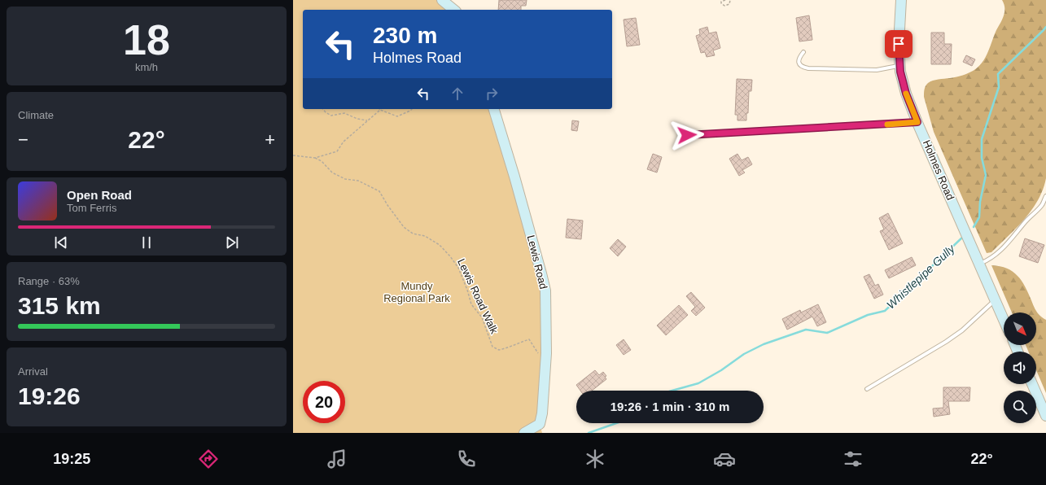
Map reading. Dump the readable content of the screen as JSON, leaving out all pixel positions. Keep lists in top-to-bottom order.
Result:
{
  "streets": {
    "street": ["Holmes Road", "Lewis Road"],
    "path": ["Lewis Road Walk"]
  },
  "water": ["Whistlepipe Gully"],
  "parks": ["Mundy Regional Park"],
  "north": "bottom right",
  "page": {
    "tile": [
      ["18", "km/h"],
      "Climate",
      ["Range · 63%", "315 km"],
      ["Arrival", "19:26"]
    ],
    "turn": ["230 m", "Holmes Road"],
    "heat": ["−", "22°", "+"],
    "song": ["Open Road", "Tom Ferris"],
    "limit": "20",
    "trip": "19:26 · 1 min · 310 m",
    "tabs": ["19:25", "22°"]
  }
}
